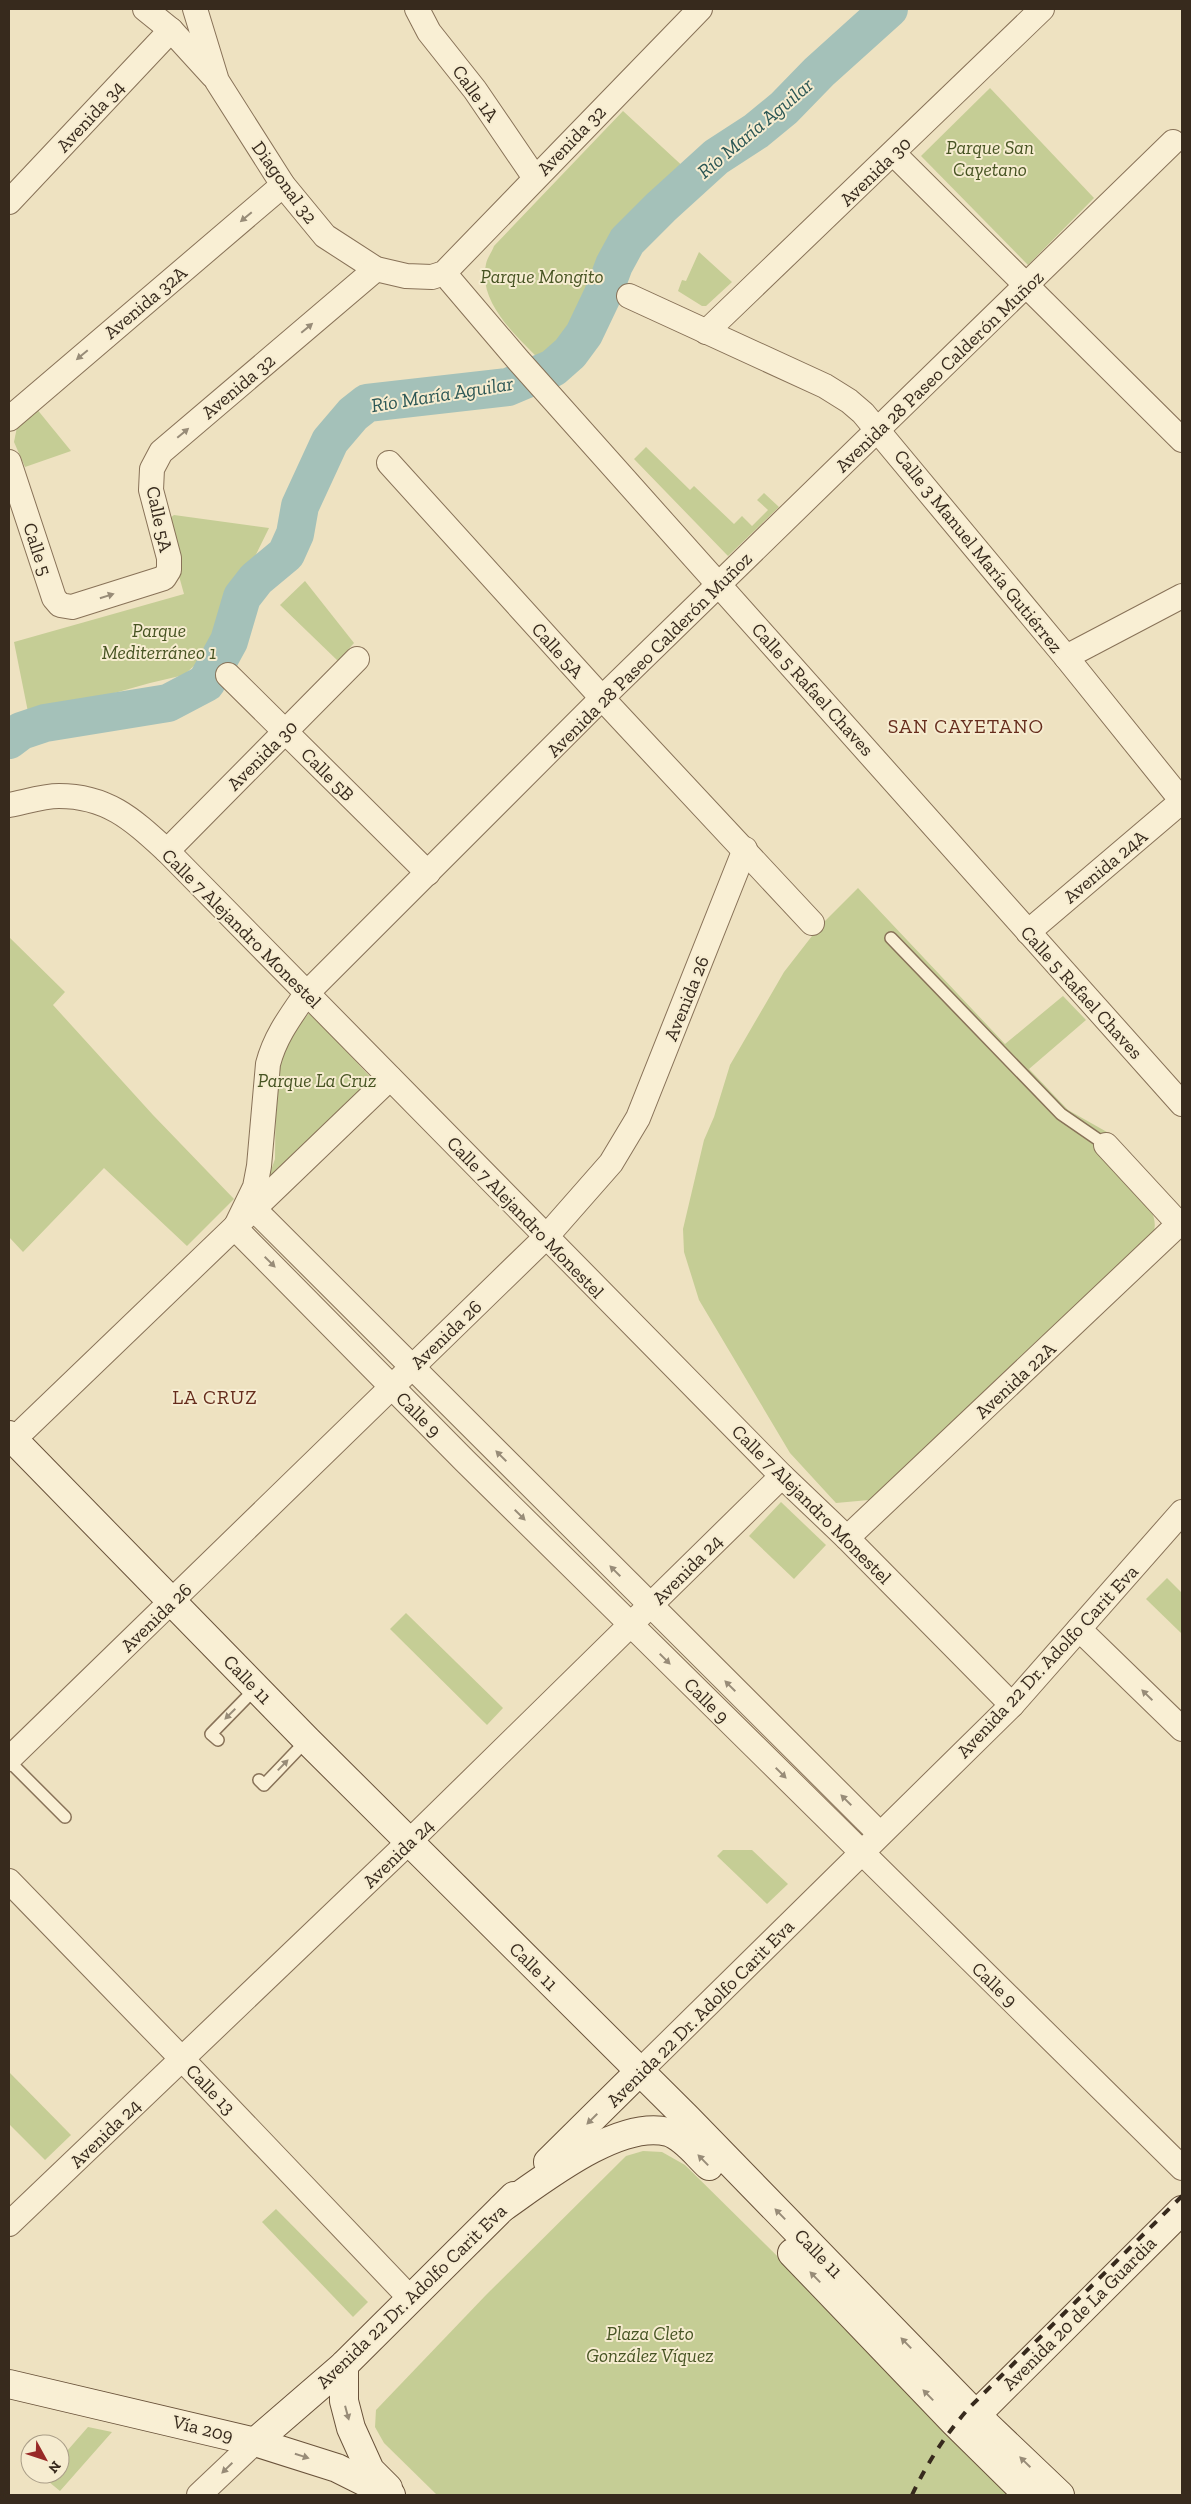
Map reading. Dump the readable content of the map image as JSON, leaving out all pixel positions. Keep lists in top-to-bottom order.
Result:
{
  "streets": {
    "main road": [
      "Avenida 22 Dr. Adolfo Carit Eva",
      "Calle 11",
      "Avenida 20 de La Guardia",
      "Vía 209"
    ],
    "street": [
      "Calle 1A",
      "Avenida 34",
      "Avenida 32",
      "Avenida 30",
      "Diagonal 32",
      "Avenida 32A",
      "Avenida 28 Paseo Calderón Muñoz",
      "Calle 5A",
      "Calle 5",
      "Calle 3 Manuel María Gutiérrez",
      "Calle 5 Rafael Chaves",
      "Calle 5B",
      "Avenida 24A",
      "Calle 7 Alejandro Monestel",
      "Avenida 26",
      "Avenida 22A",
      "Calle 9",
      "Avenida 24",
      "Calle 13"
    ]
  },
  "crossings": [
    ["Calle 1A", "Avenida 32"],
    ["Avenida 32", "Diagonal 32"],
    ["Avenida 32", "Calle 5A"],
    ["Avenida 32", "Calle 5 Rafael Chaves"],
    ["Avenida 30", "Calle 3 Manuel María Gutiérrez"],
    ["Avenida 30", "Calle 5B"],
    ["Avenida 30", "Calle 7 Alejandro Monestel"],
    ["Diagonal 32", "Avenida 32A"],
    ["Diagonal 32", "Calle 5 Rafael Chaves"],
    ["Avenida 28 Paseo Calderón Muñoz", "Calle 5A"],
    ["Avenida 28 Paseo Calderón Muñoz", "Calle 3 Manuel María Gutiérrez"],
    ["Avenida 28 Paseo Calderón Muñoz", "Calle 5 Rafael Chaves"],
    ["Avenida 28 Paseo Calderón Muñoz", "Calle 5B"],
    ["Avenida 28 Paseo Calderón Muñoz", "Calle 7 Alejandro Monestel"],
    ["Avenida 28 Paseo Calderón Muñoz", "Calle 9"],
    ["Avenida 28 Paseo Calderón Muñoz", "Calle 11"],
    ["Calle 5A", "Calle 5"],
    ["Calle 5A", "Avenida 26"],
    ["Calle 3 Manuel María Gutiérrez", "Avenida 24A"],
    ["Calle 5 Rafael Chaves", "Avenida 24A"],
    ["Calle 7 Alejandro Monestel", "Avenida 26"],
    ["Calle 7 Alejandro Monestel", "Avenida 22A"],
    ["Calle 7 Alejandro Monestel", "Avenida 24"],
    ["Calle 7 Alejandro Monestel", "Avenida 22 Dr. Adolfo Carit Eva"],
    ["Avenida 26", "Calle 9"],
    ["Avenida 26", "Calle 11"],
    ["Calle 9", "Avenida 24"],
    ["Calle 9", "Avenida 22 Dr. Adolfo Carit Eva"],
    ["Avenida 24", "Calle 11"],
    ["Avenida 24", "Calle 13"],
    ["Avenida 22 Dr. Adolfo Carit Eva", "Calle 11"],
    ["Avenida 22 Dr. Adolfo Carit Eva", "Calle 13"],
    ["Avenida 22 Dr. Adolfo Carit Eva", "Vía 209"],
    ["Calle 11", "Avenida 20 de La Guardia"]
  ],
  "one_way": ["Avenida 32", "Avenida 32A", "Vía 209"],
  "districts": ["SAN CAYETANO", "LA CRUZ"],
  "water": ["Río María Aguilar"],
  "parks": [
    "Parque San Cayetano",
    "Parque Mongito",
    "Parque Mediterráneo 1",
    "Parque La Cruz",
    "Plaza Cleto González Víquez"
  ],
  "north": "bottom right"
}
